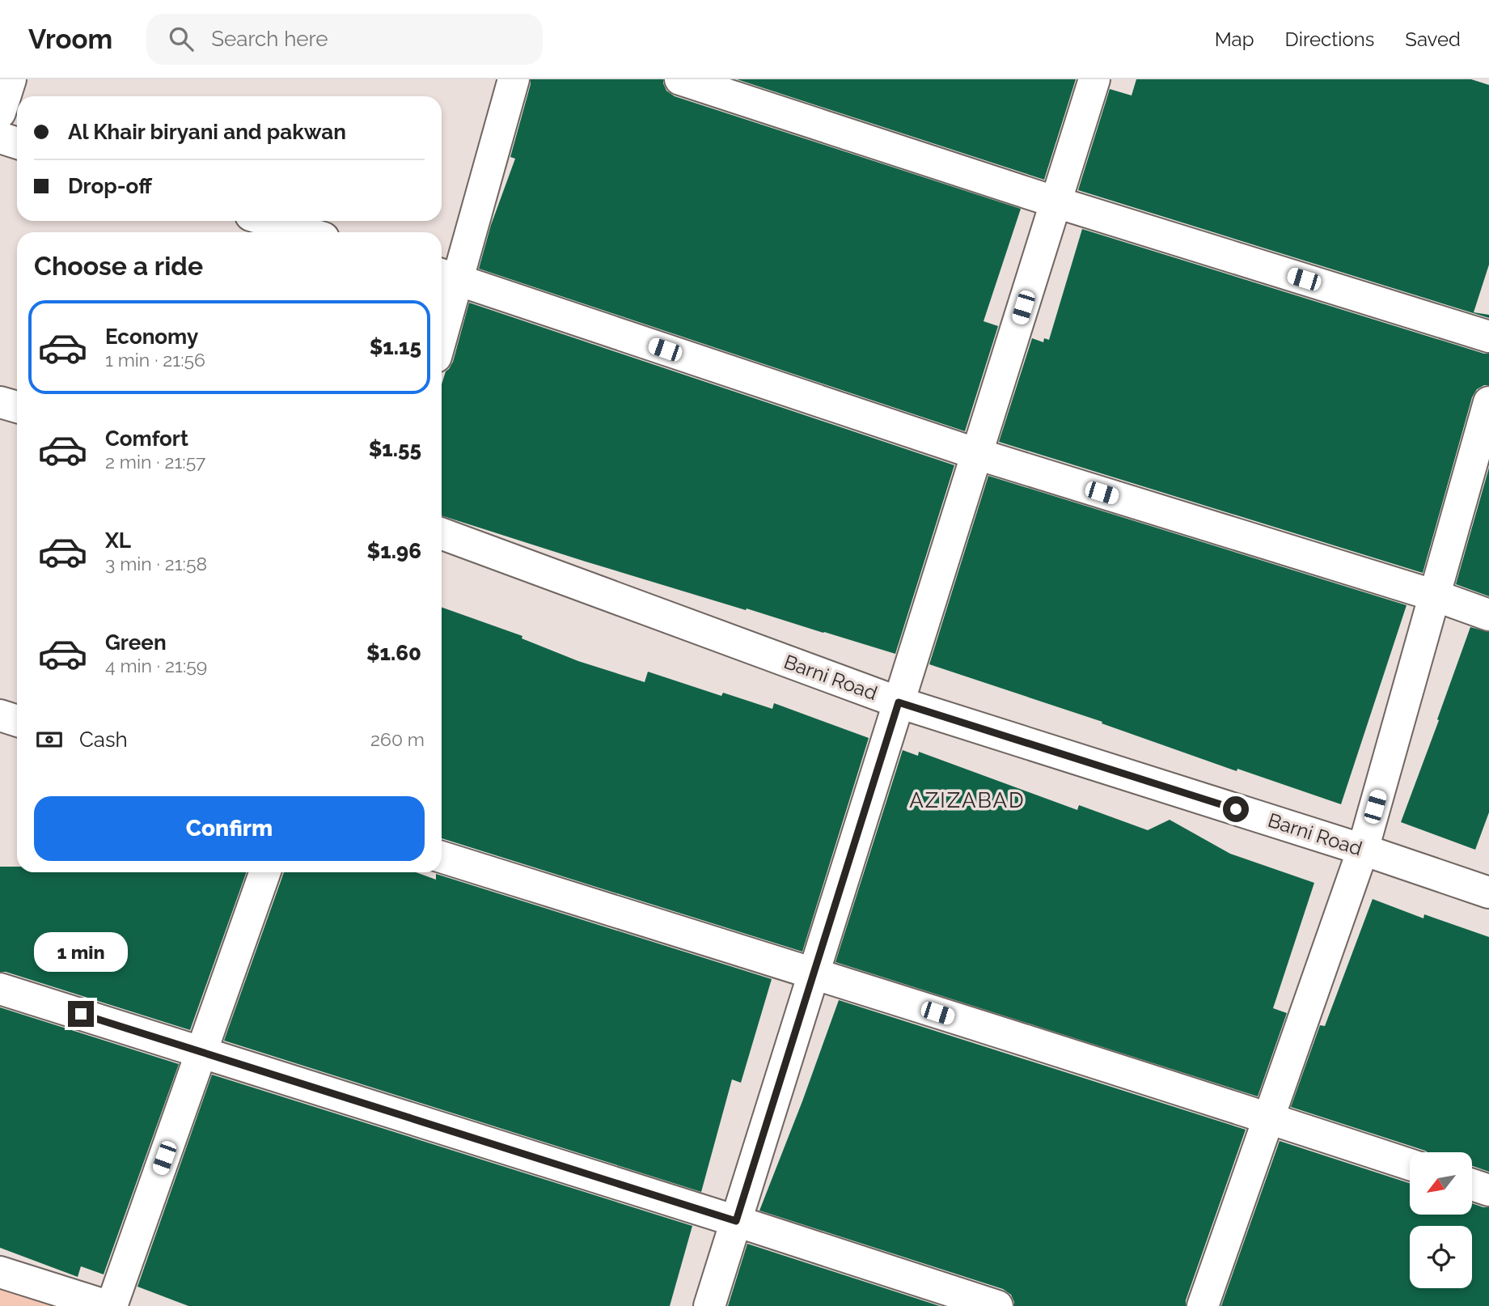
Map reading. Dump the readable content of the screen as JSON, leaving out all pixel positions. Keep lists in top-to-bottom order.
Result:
{
  "streets": {
    "street": ["Barni Road"]
  },
  "districts": ["AZIZABAD"],
  "north": "bottom left",
  "page": {
    "header": "Vroom",
    "search": "Search here",
    "nav": ["Map", "Directions", "Saved"],
    "banner": ["Al Khair biryani and pakwan", "Drop-off"],
    "heading": "Choose a ride",
    "list": [
      {
        "name": "Economy",
        "note": "1 min · 21:56",
        "value": "$1.15"
      },
      {
        "name": "Comfort",
        "note": "2 min · 21:57",
        "value": "$1.55"
      },
      {
        "name": "XL",
        "note": "3 min · 21:58",
        "value": "$1.96"
      },
      {
        "name": "Green",
        "note": "4 min · 21:59",
        "value": "$1.60"
      }
    ],
    "pay": ["Cash", "260 m"],
    "buttons": "Confirm",
    "bubble": "1 min"
  }
}
